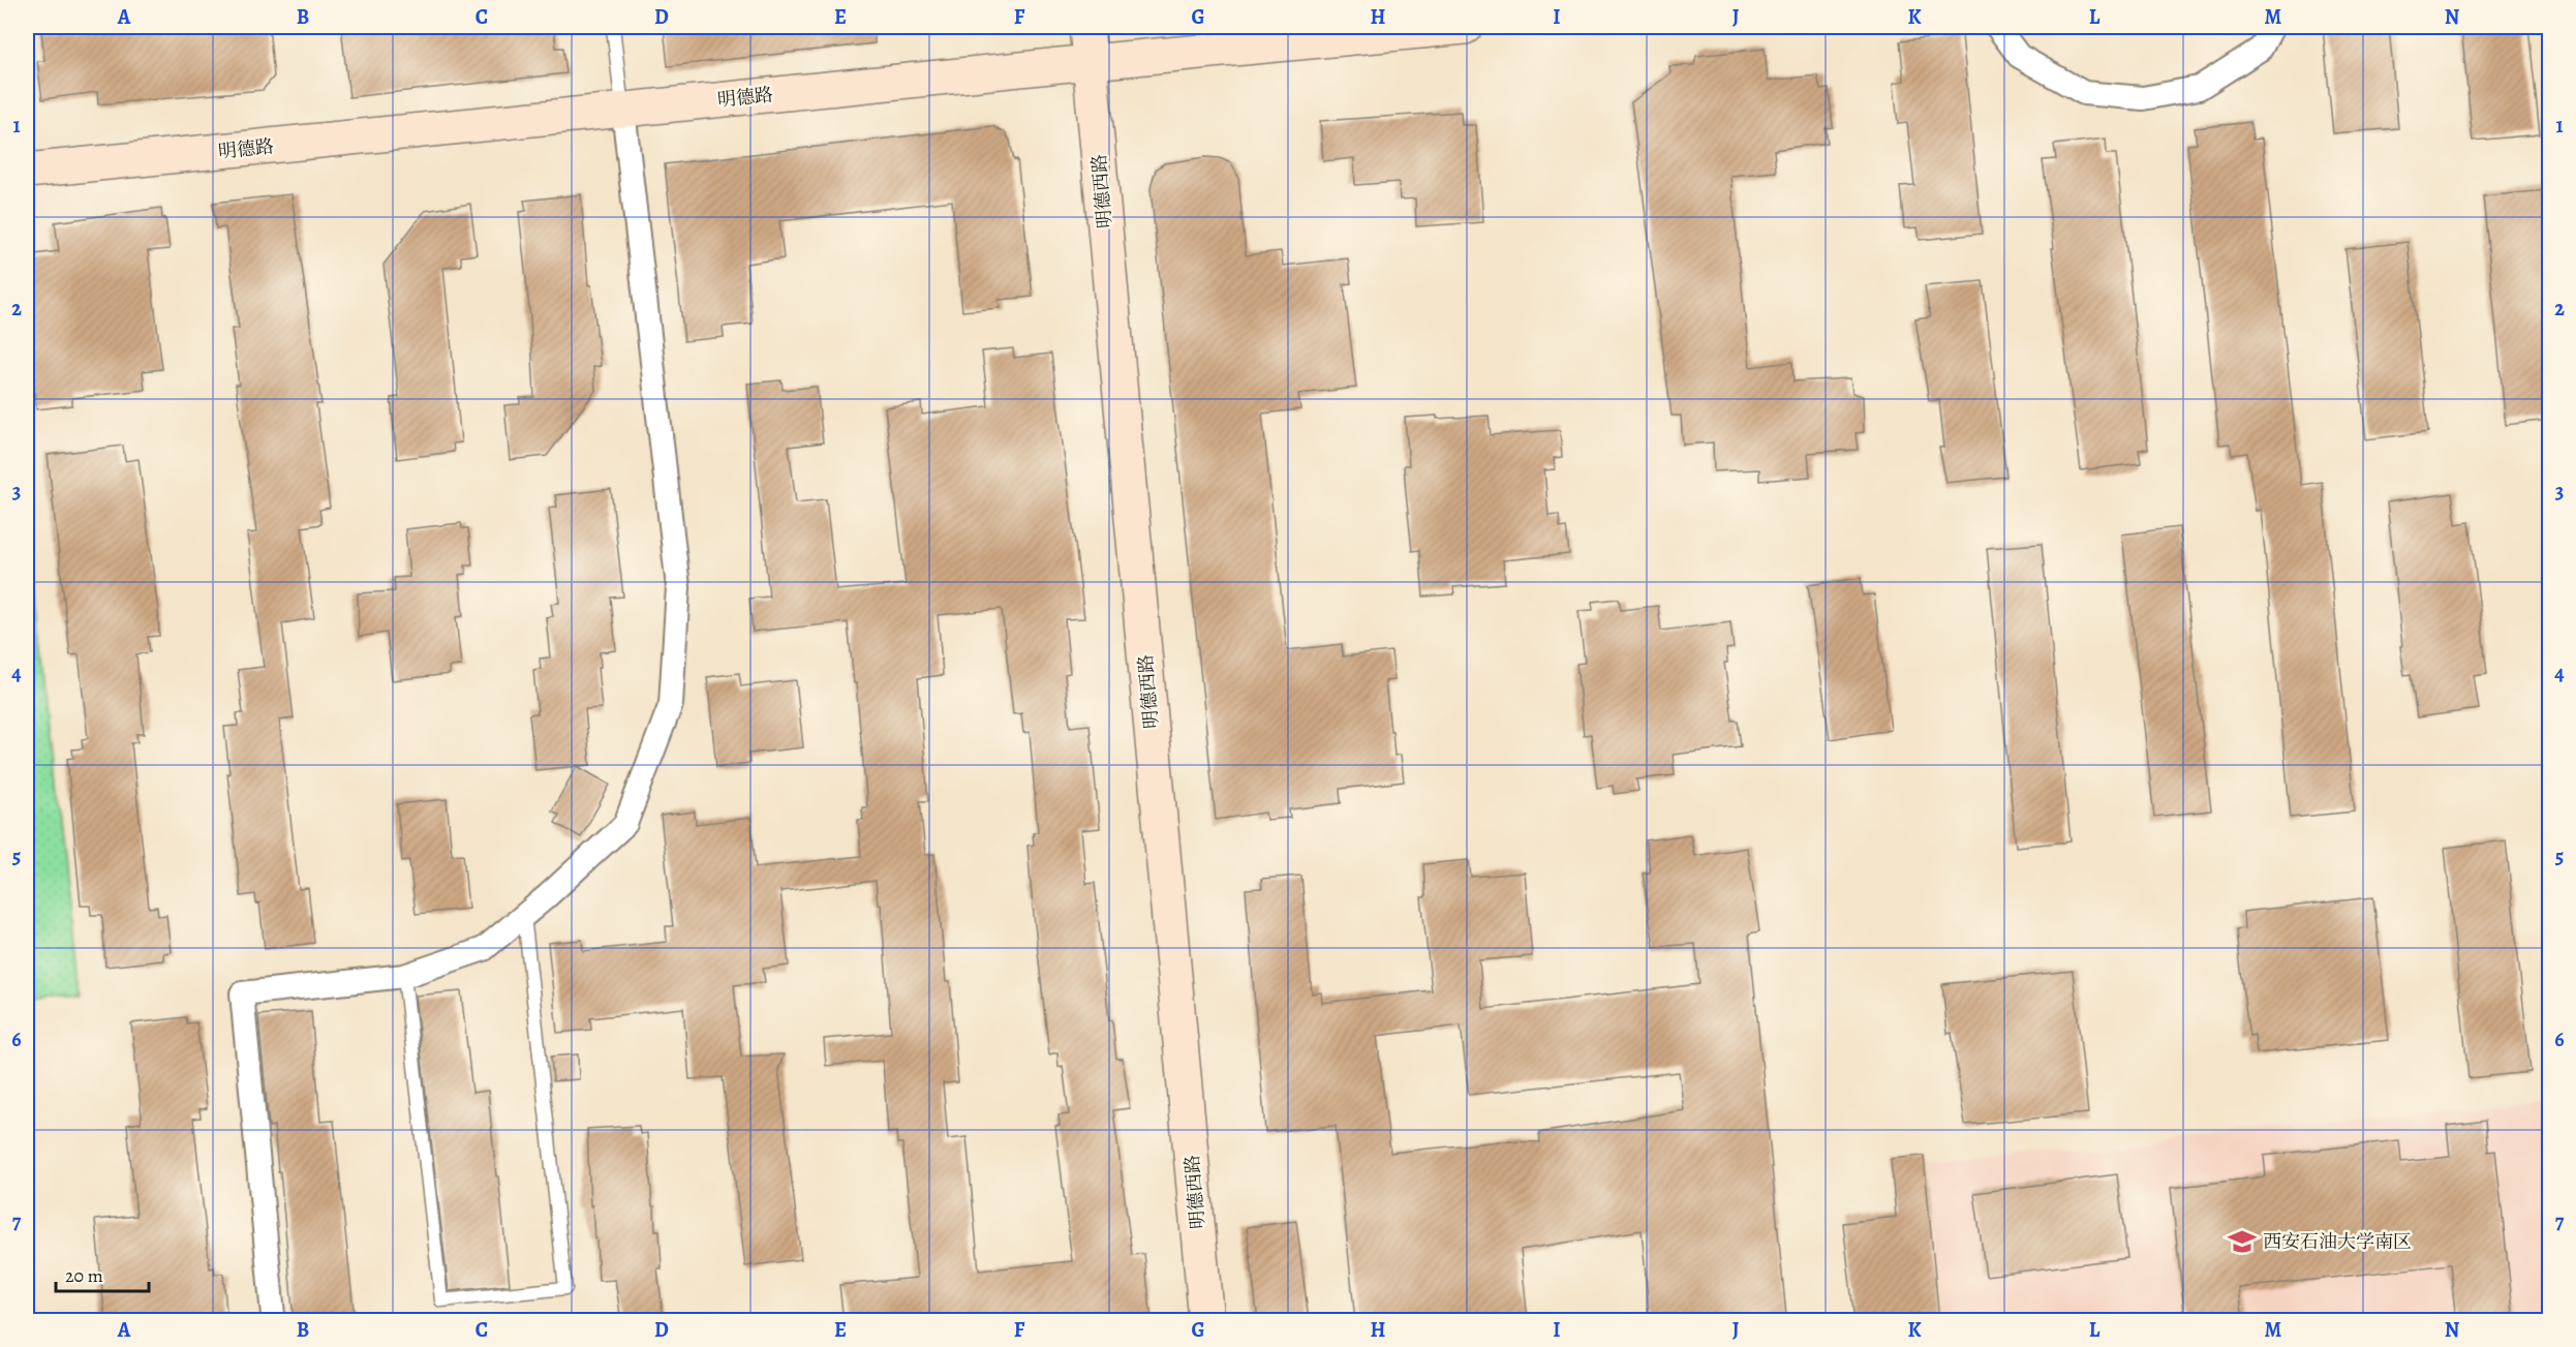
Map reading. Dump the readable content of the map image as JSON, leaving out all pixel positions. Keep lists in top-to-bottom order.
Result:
{
  "streets": {
    "street": ["明德路", "明德西路"]
  },
  "crossings": [
    ["明德路", "明德西路"]
  ],
  "places": {
    "school or university": ["西安石油大学南区"]
  },
  "scale_bar": "20 m",
  "grid": {
    "columns": [
      "A",
      "B",
      "C",
      "D",
      "E",
      "F",
      "G",
      "H",
      "I",
      "J",
      "K",
      "L",
      "M",
      "N"
    ],
    "rows": [
      "1",
      "2",
      "3",
      "4",
      "5",
      "6",
      "7"
    ]
  }
}
